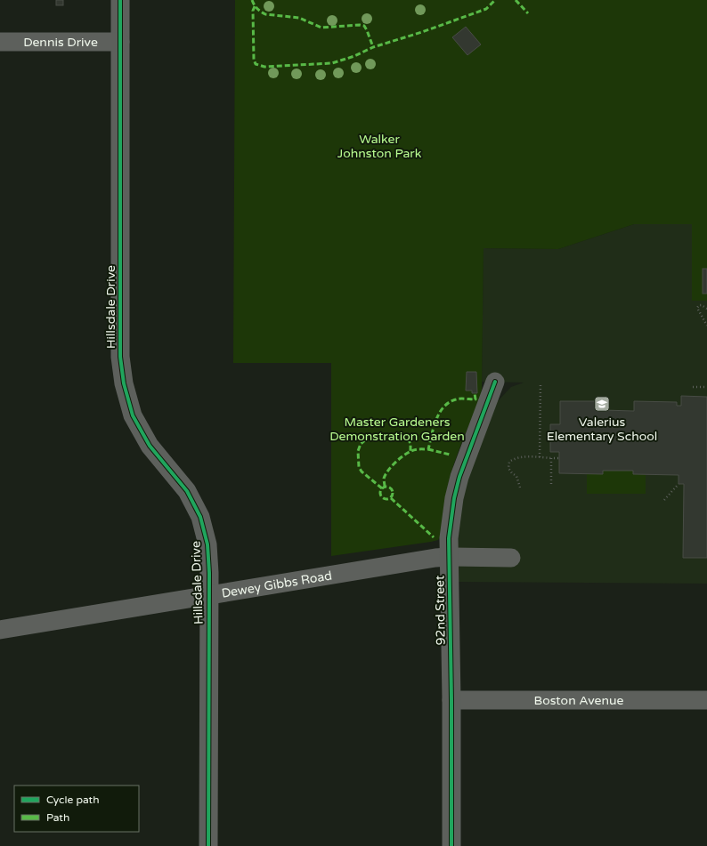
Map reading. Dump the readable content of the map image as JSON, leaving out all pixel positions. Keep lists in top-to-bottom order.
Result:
{
  "streets": {
    "street": [
      "Dennis Drive",
      "Hillsdale Drive",
      "Dewey Gibbs Road",
      "92nd Street",
      "Boston Avenue"
    ]
  },
  "crossings": [
    ["Dennis Drive", "Hillsdale Drive"],
    ["Hillsdale Drive", "Dewey Gibbs Road"],
    ["Dewey Gibbs Road", "92nd Street"],
    ["92nd Street", "Boston Avenue"]
  ],
  "parks": ["Walker Johnston Park", "Master Gardeners Demonstration Garden"],
  "places": {
    "school or university": ["Valerius Elementary School"]
  },
  "legend": ["Cycle path", "Path"]
}
